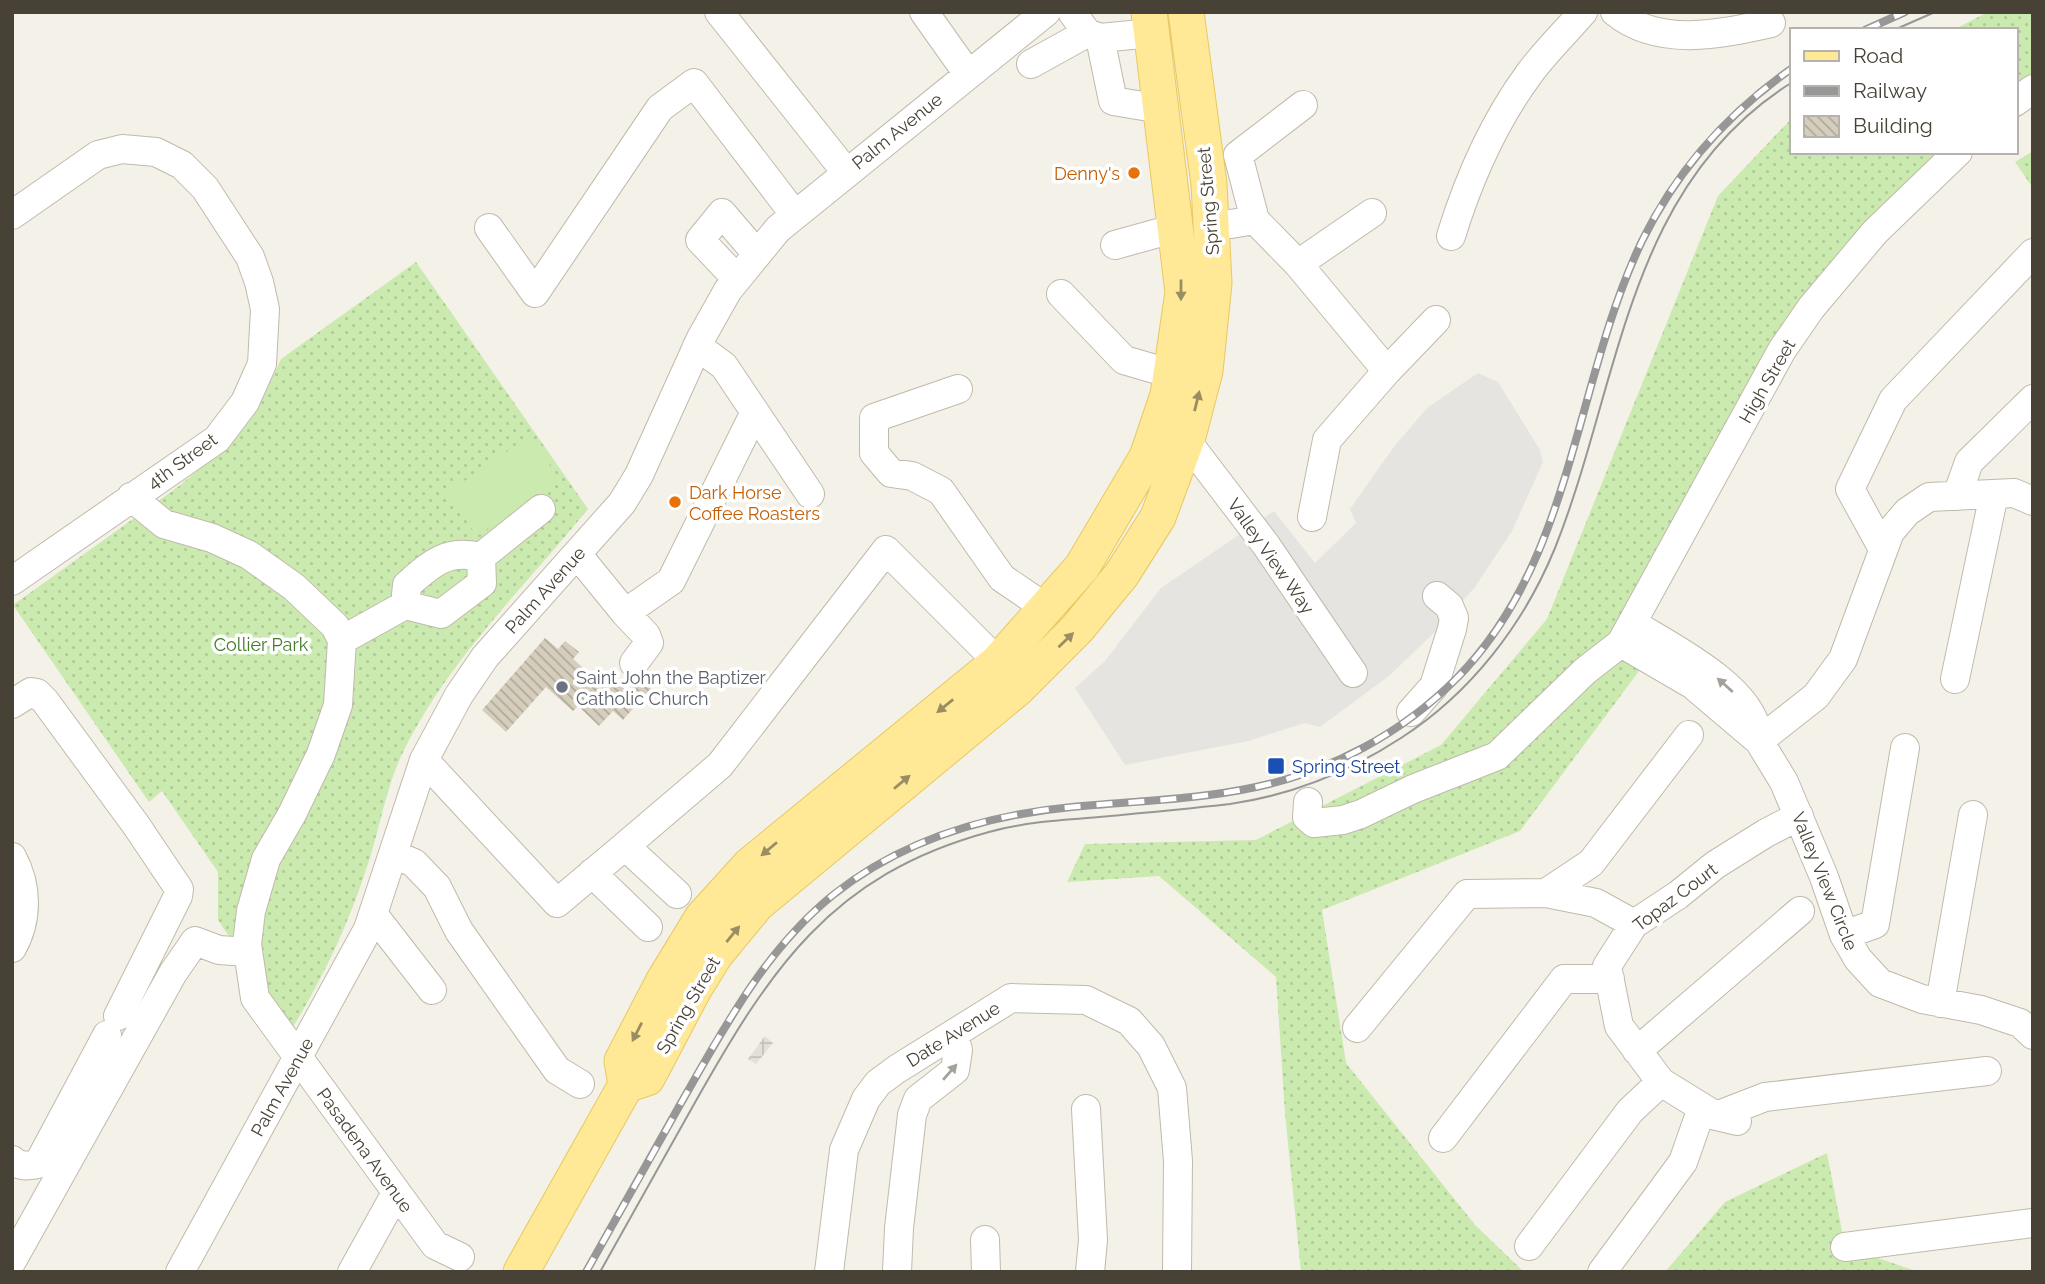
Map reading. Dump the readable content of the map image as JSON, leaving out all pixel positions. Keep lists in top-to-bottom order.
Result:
{
  "streets": {
    "main road": ["Spring Street"],
    "street": [
      "Palm Avenue",
      "High Street",
      "4th Street",
      "Valley View Way",
      "Valley View Circle",
      "Topaz Court",
      "Date Avenue",
      "Pasadena Avenue"
    ]
  },
  "crossings": [
    ["Palm Avenue", "Pasadena Avenue"],
    ["Spring Street", "Valley View Way"],
    ["High Street", "Valley View Circle"],
    ["Valley View Circle", "Topaz Court"]
  ],
  "parks": ["Collier Park"],
  "places": {
    "other": ["Denny's", "Dark Horse Coffee Roasters", "Saint John the Baptizer Catholic Church"],
    "transit": ["Spring Street"]
  },
  "legend": ["Road", "Railway", "Building"]
}
